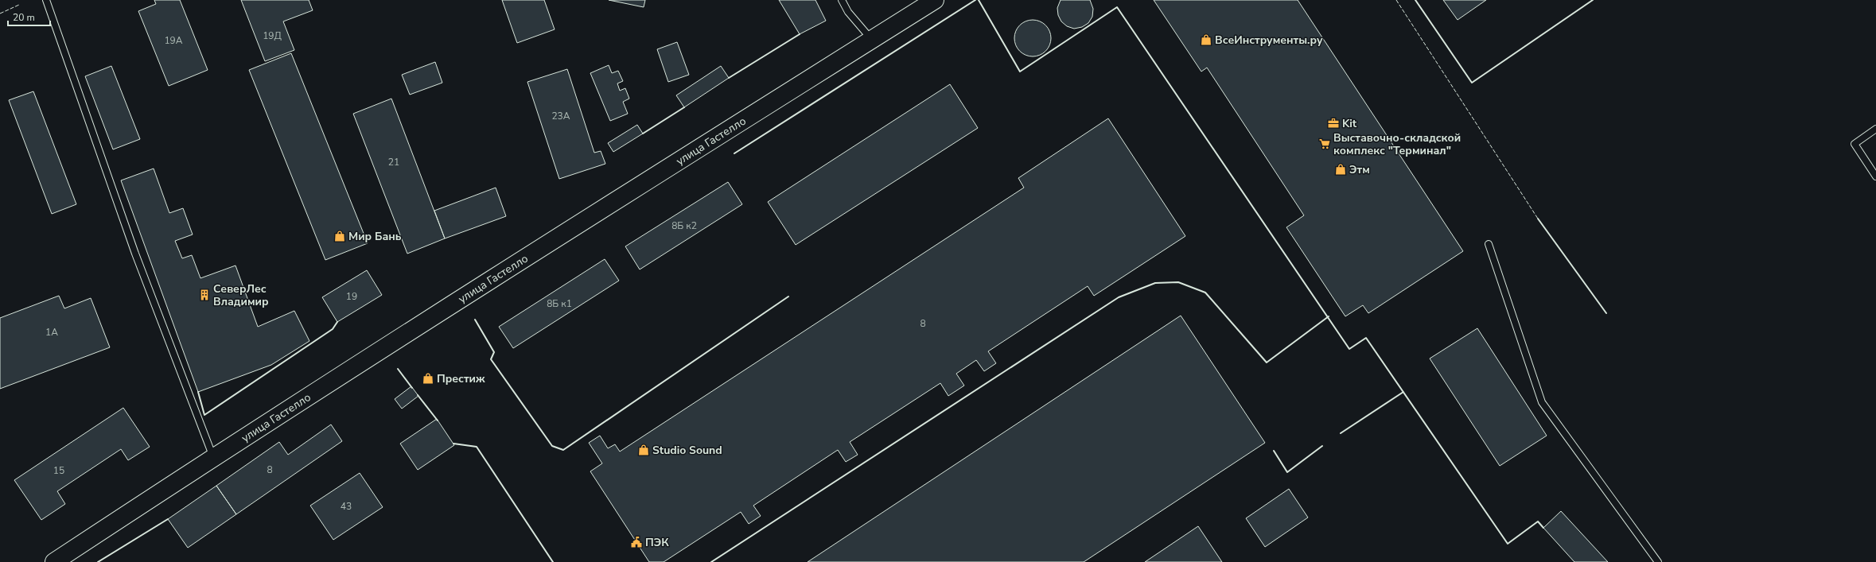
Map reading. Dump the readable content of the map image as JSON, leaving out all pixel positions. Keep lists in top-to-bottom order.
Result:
{
  "streets": {
    "main road": ["улица Гастелло"]
  },
  "places": {
    "shop": [
      "ВсеИнструменты.ру",
      "Этм",
      "Мир Бань",
      "Престиж",
      "Studio Sound"
    ],
    "office": ["Kit"],
    "supermarket": ["Выставочно-складской комплекс \"Терминал\""],
    "building": ["СеверЛес Владимир"],
    "public building": ["ПЭК"]
  },
  "house_numbers": [
    "19Д",
    "19А",
    "23А",
    "21",
    "8Б к2",
    "19",
    "8Б к1",
    "8",
    "1А",
    "8",
    "15",
    "43"
  ],
  "scale_bar": "20 m"
}
